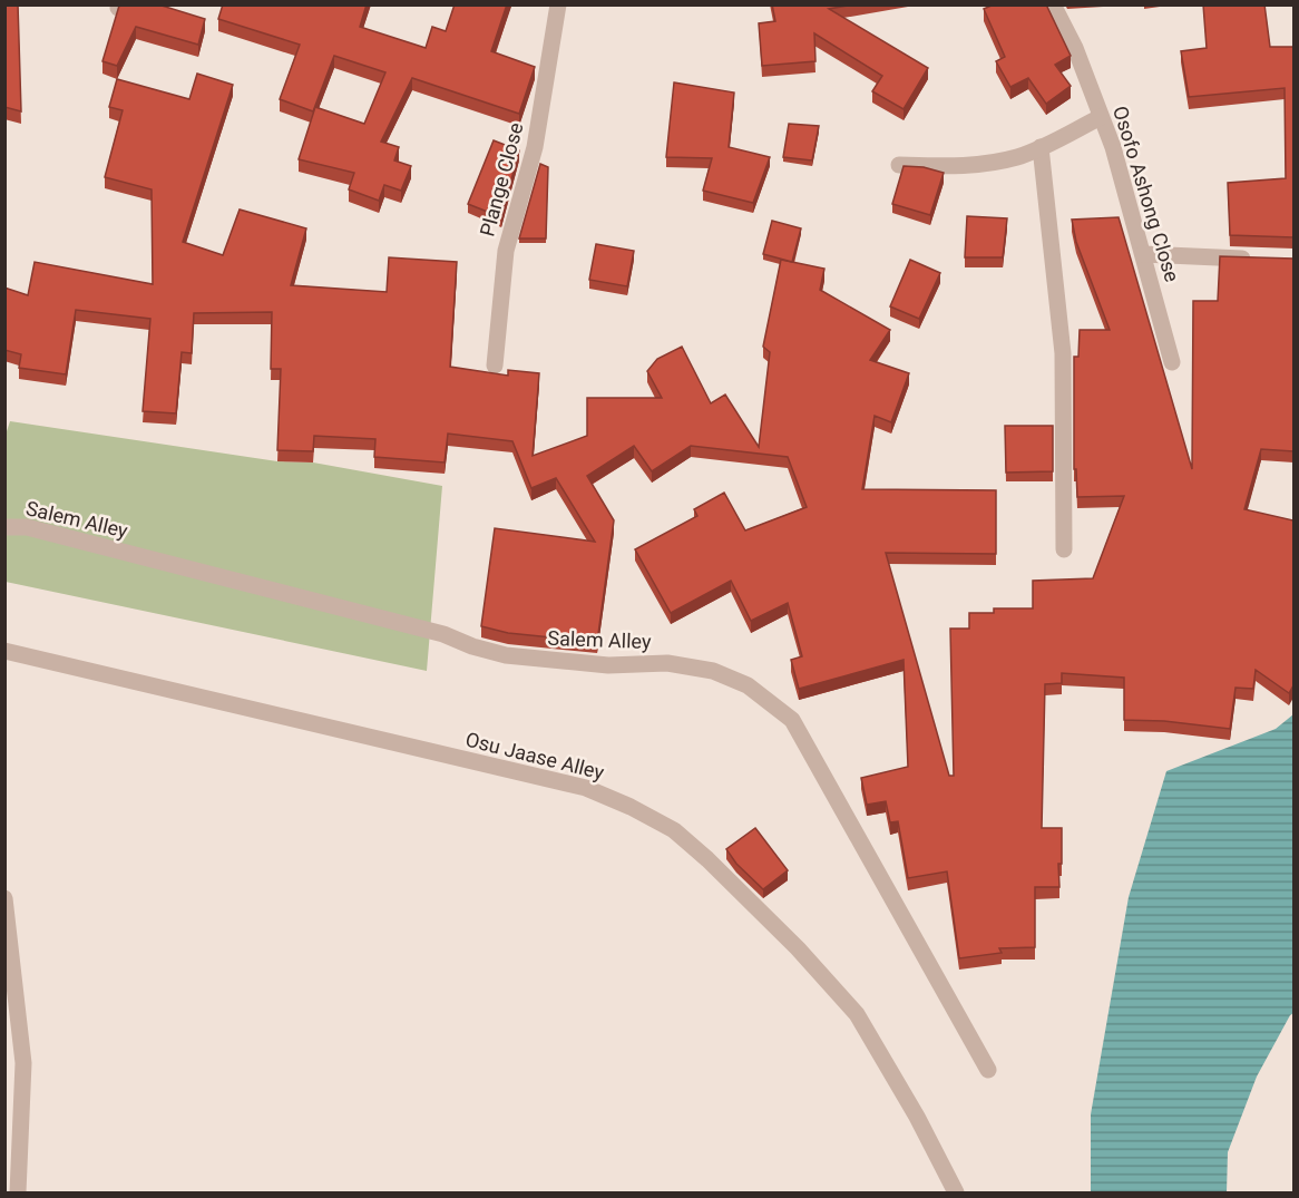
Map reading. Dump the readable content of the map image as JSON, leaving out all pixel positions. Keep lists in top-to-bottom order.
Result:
{
  "streets": {
    "street": [
      "Plange Close",
      "Osofo Ashong Close",
      "Salem Alley",
      "Osu Jaase Alley"
    ]
  }
}
